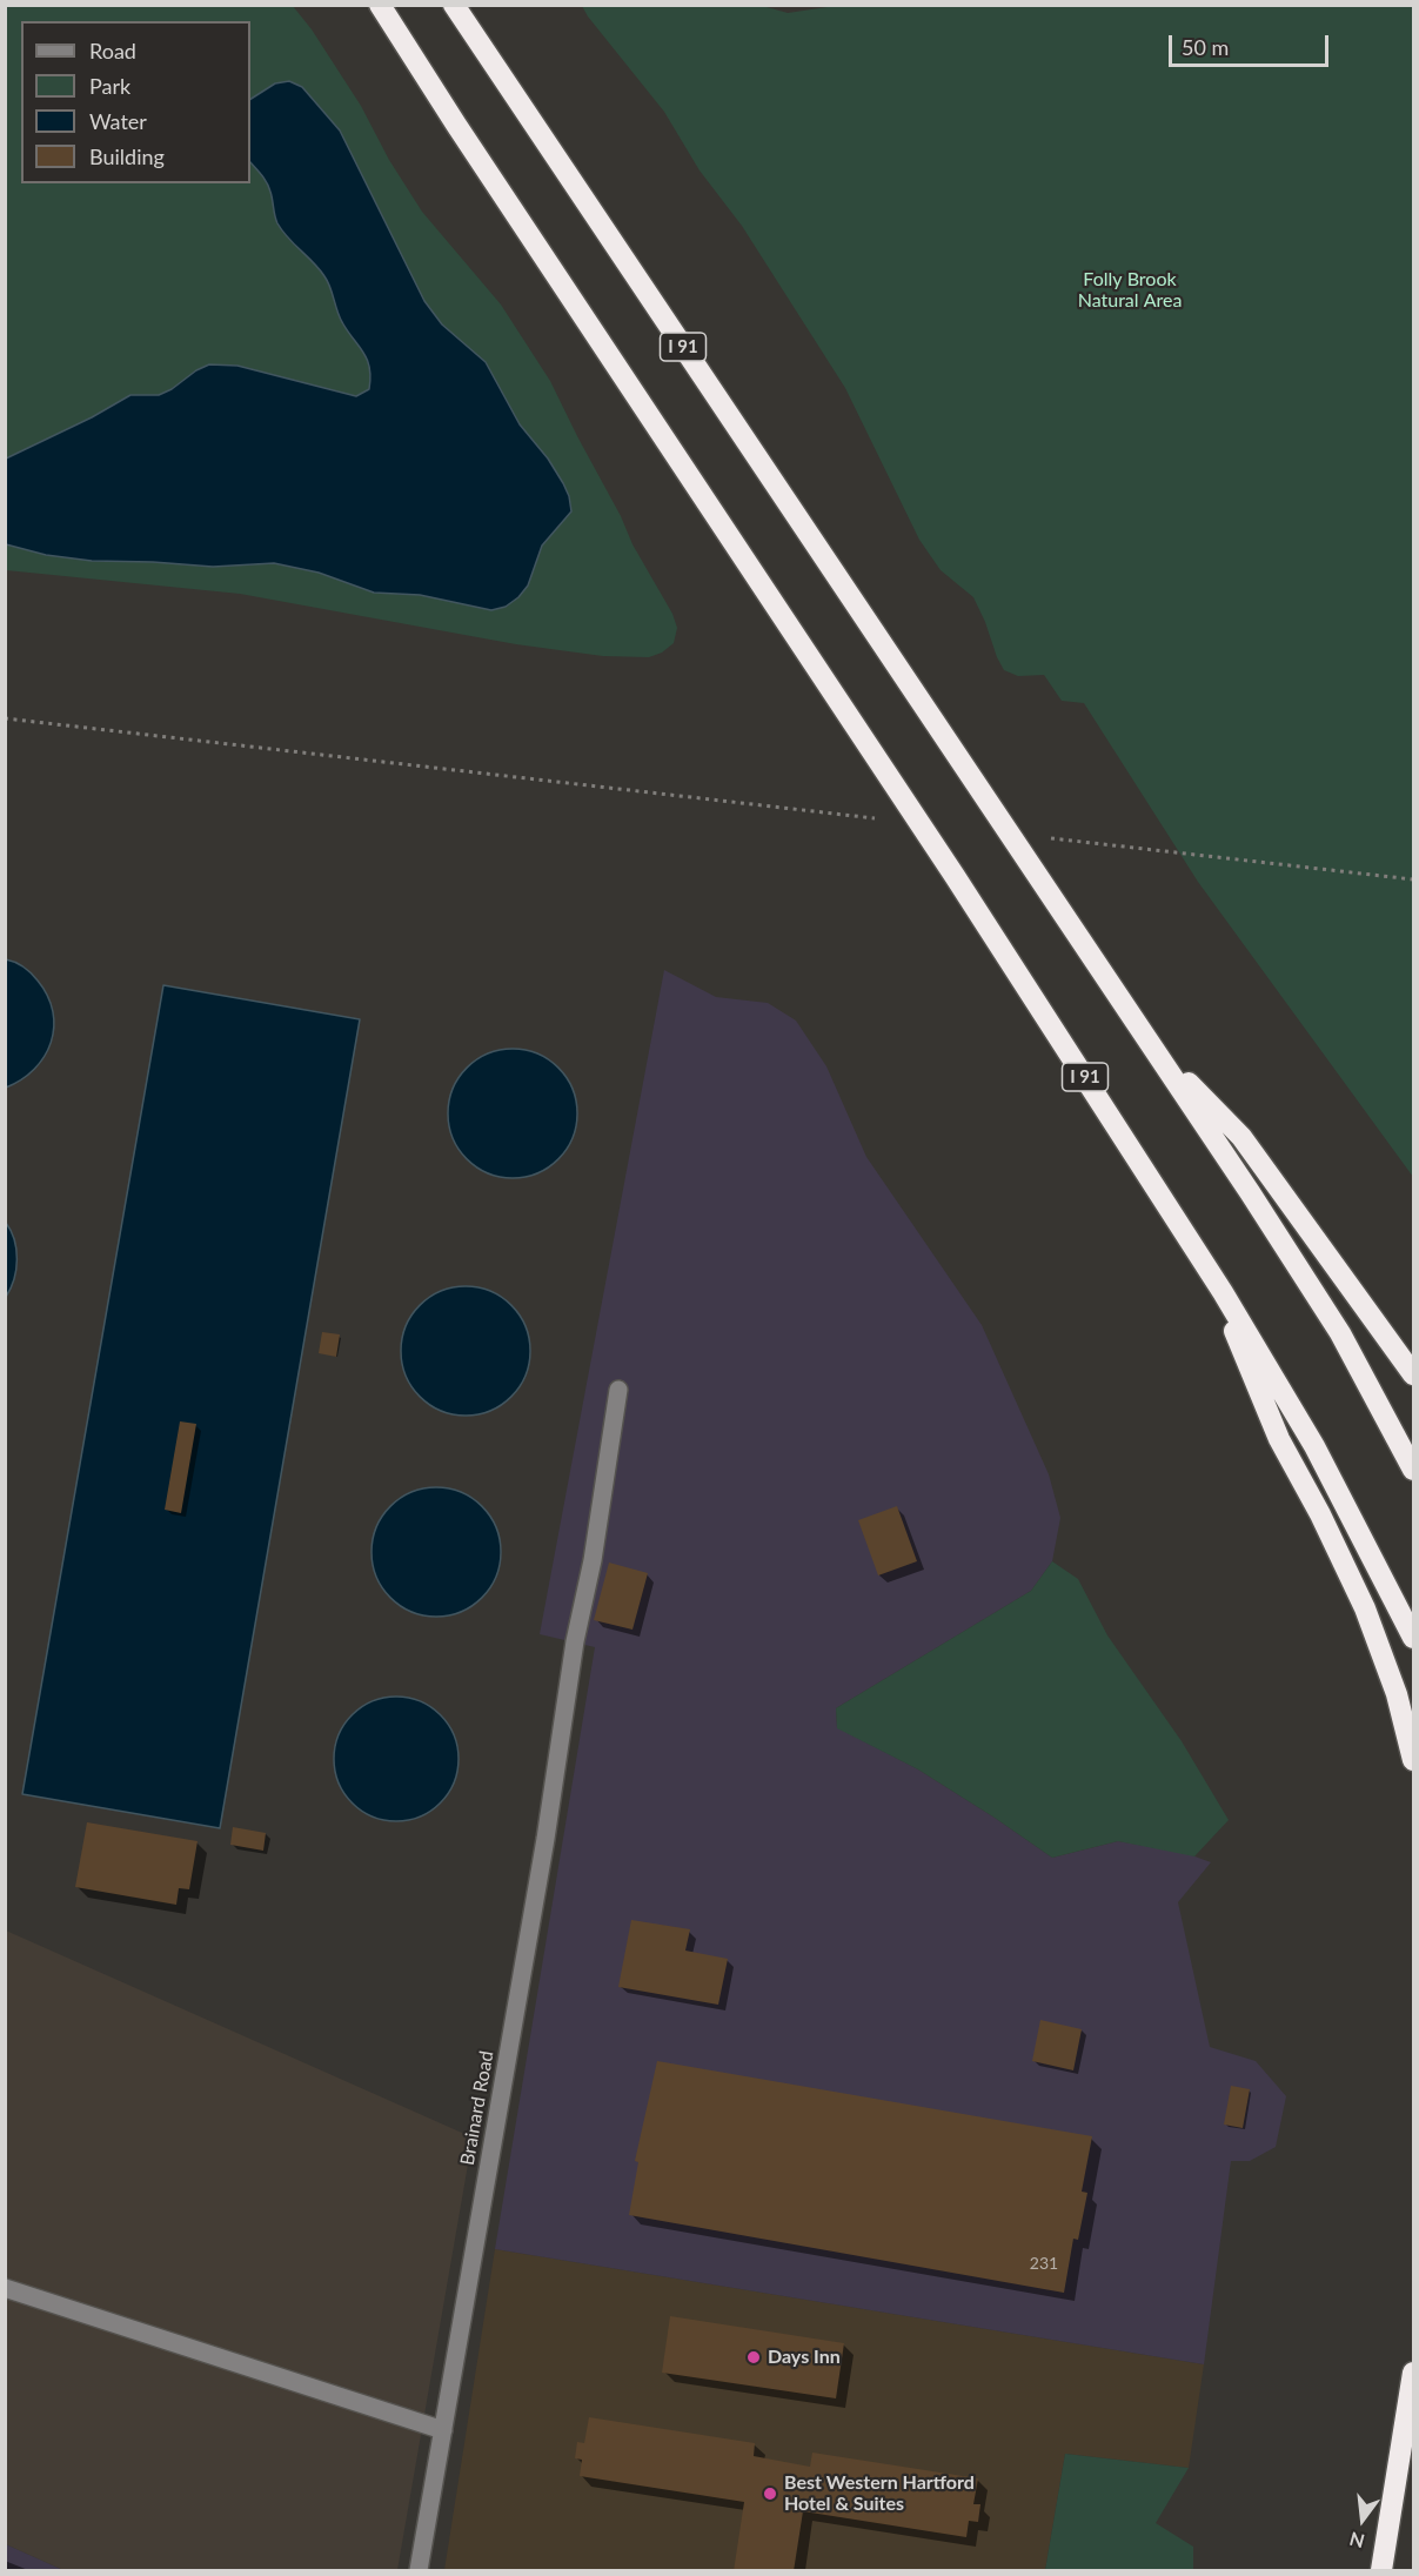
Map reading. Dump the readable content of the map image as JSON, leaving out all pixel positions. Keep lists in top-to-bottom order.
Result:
{
  "streets": {
    "highway": ["I 91"],
    "street": ["Brainard Road"]
  },
  "parks": ["Folly Brook Natural Area"],
  "places": ["Days Inn", "Best Western Hartford Hotel & Suites"],
  "house_numbers": ["231"],
  "legend": [
    "Road",
    "Park",
    "Water",
    "Building"
  ],
  "scale_bar": "50 m",
  "north": "bottom"
}
